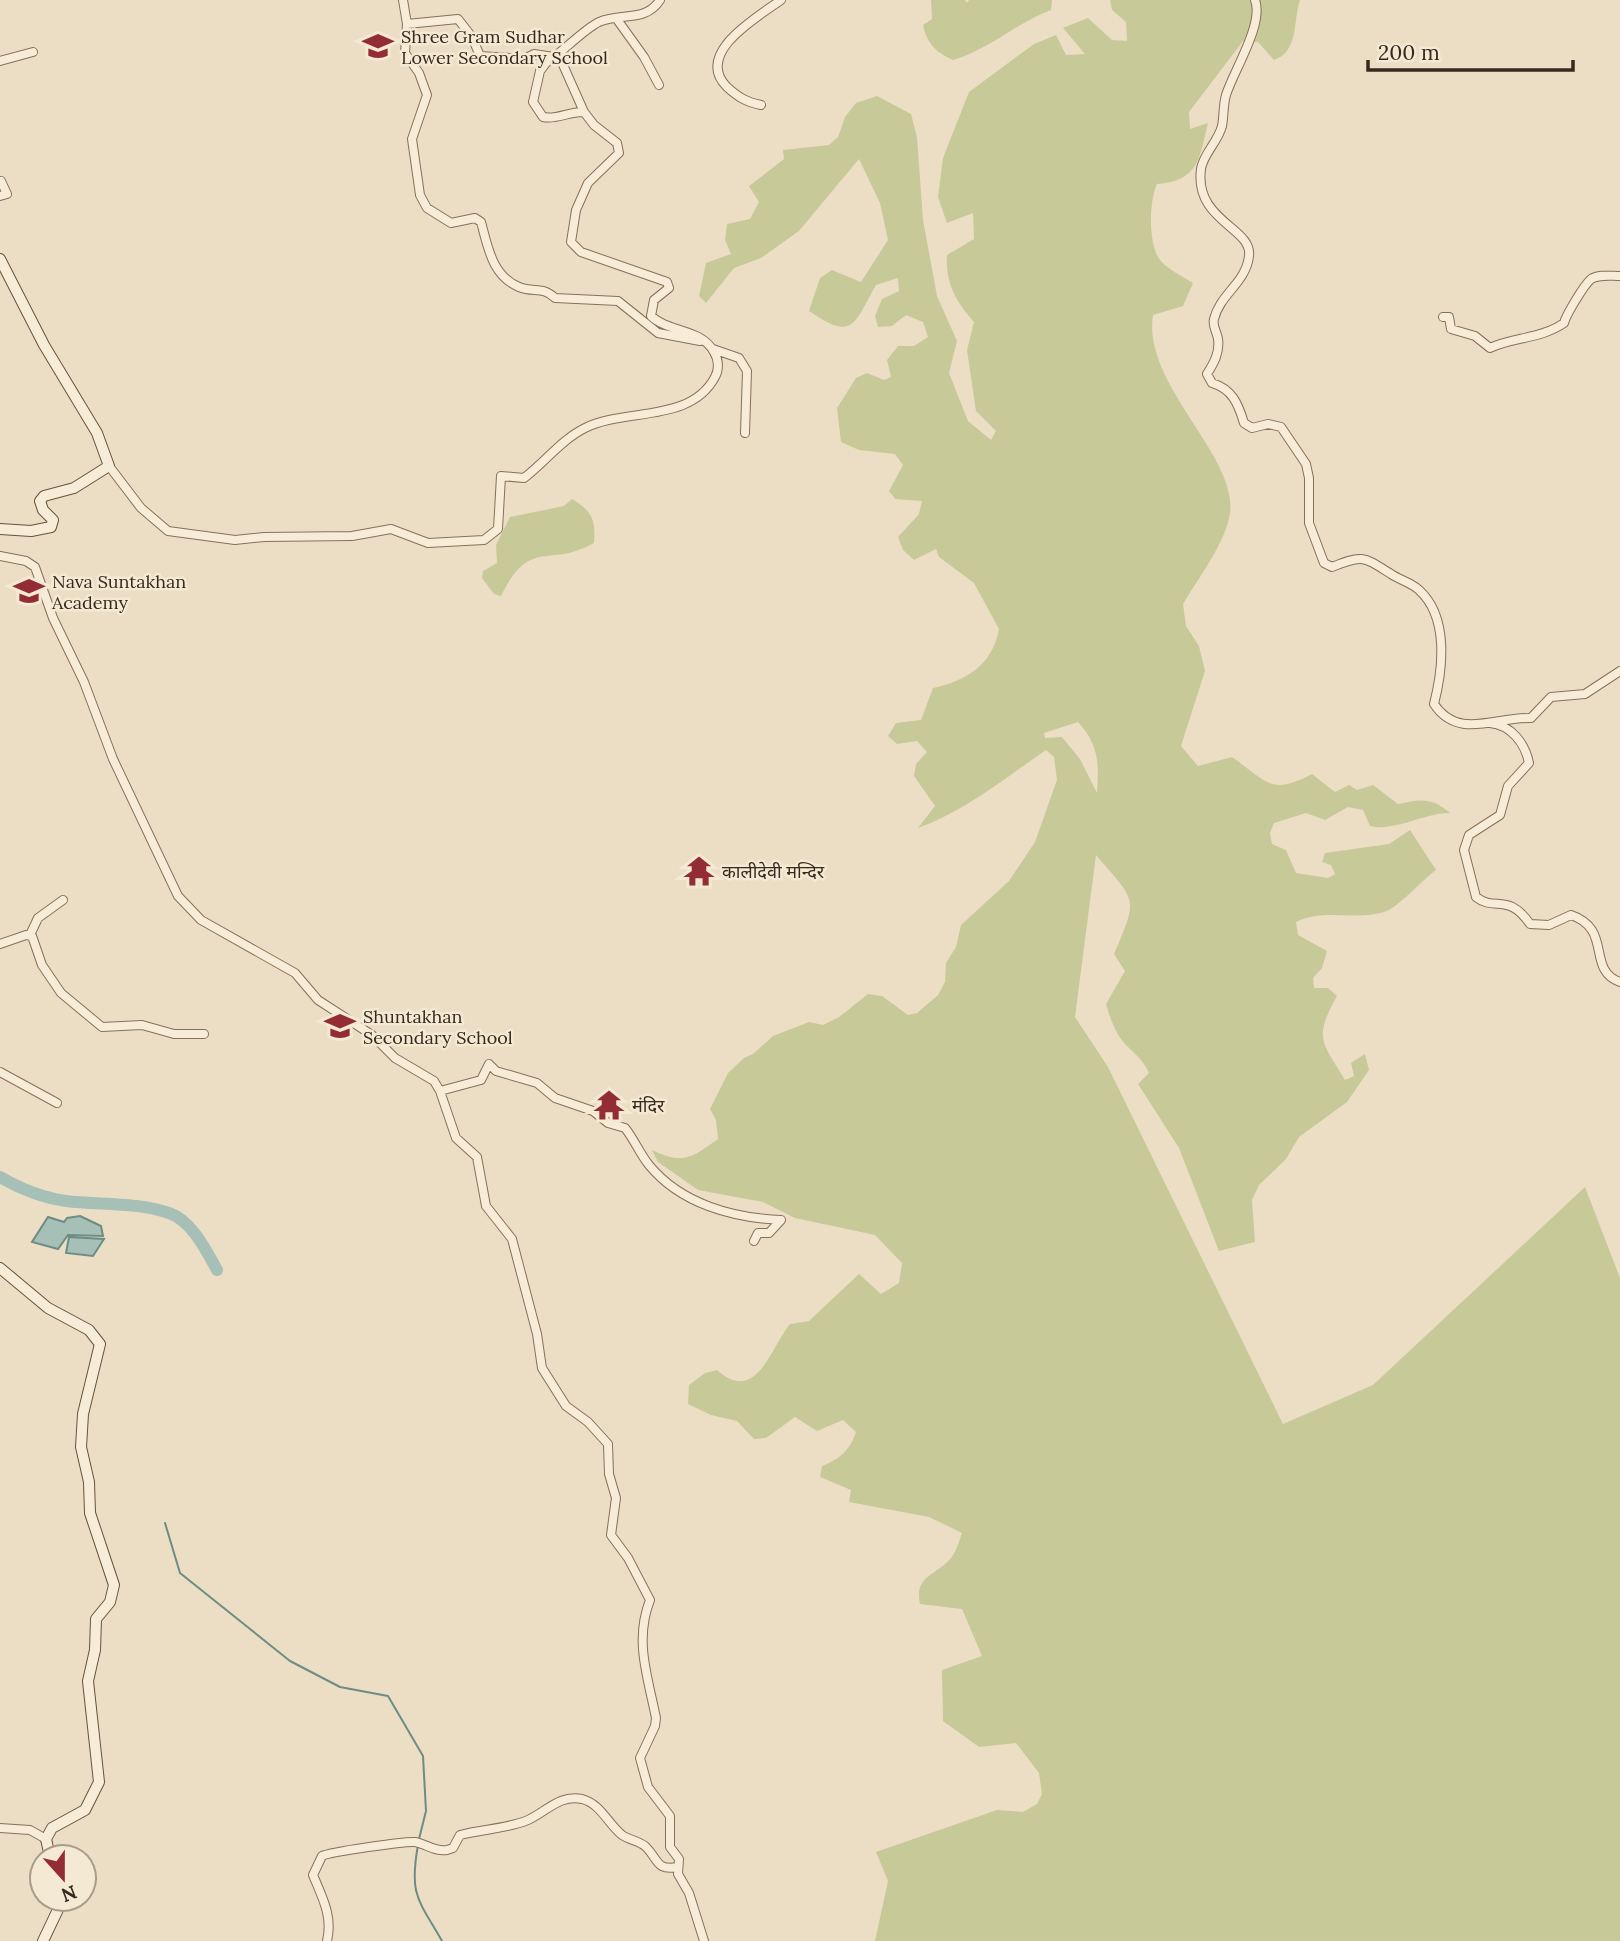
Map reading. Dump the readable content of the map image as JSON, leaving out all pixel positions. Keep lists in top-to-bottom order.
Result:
{
  "places": {
    "school or university": ["Shree Gram Sudhar Lower Secondary School", "Nava Suntakhan Academy", "Shuntakhan Secondary School"],
    "temple": ["कालीदेवी मन्दिर", "मंदिर"]
  },
  "scale_bar": "200 m",
  "north": "bottom"
}
